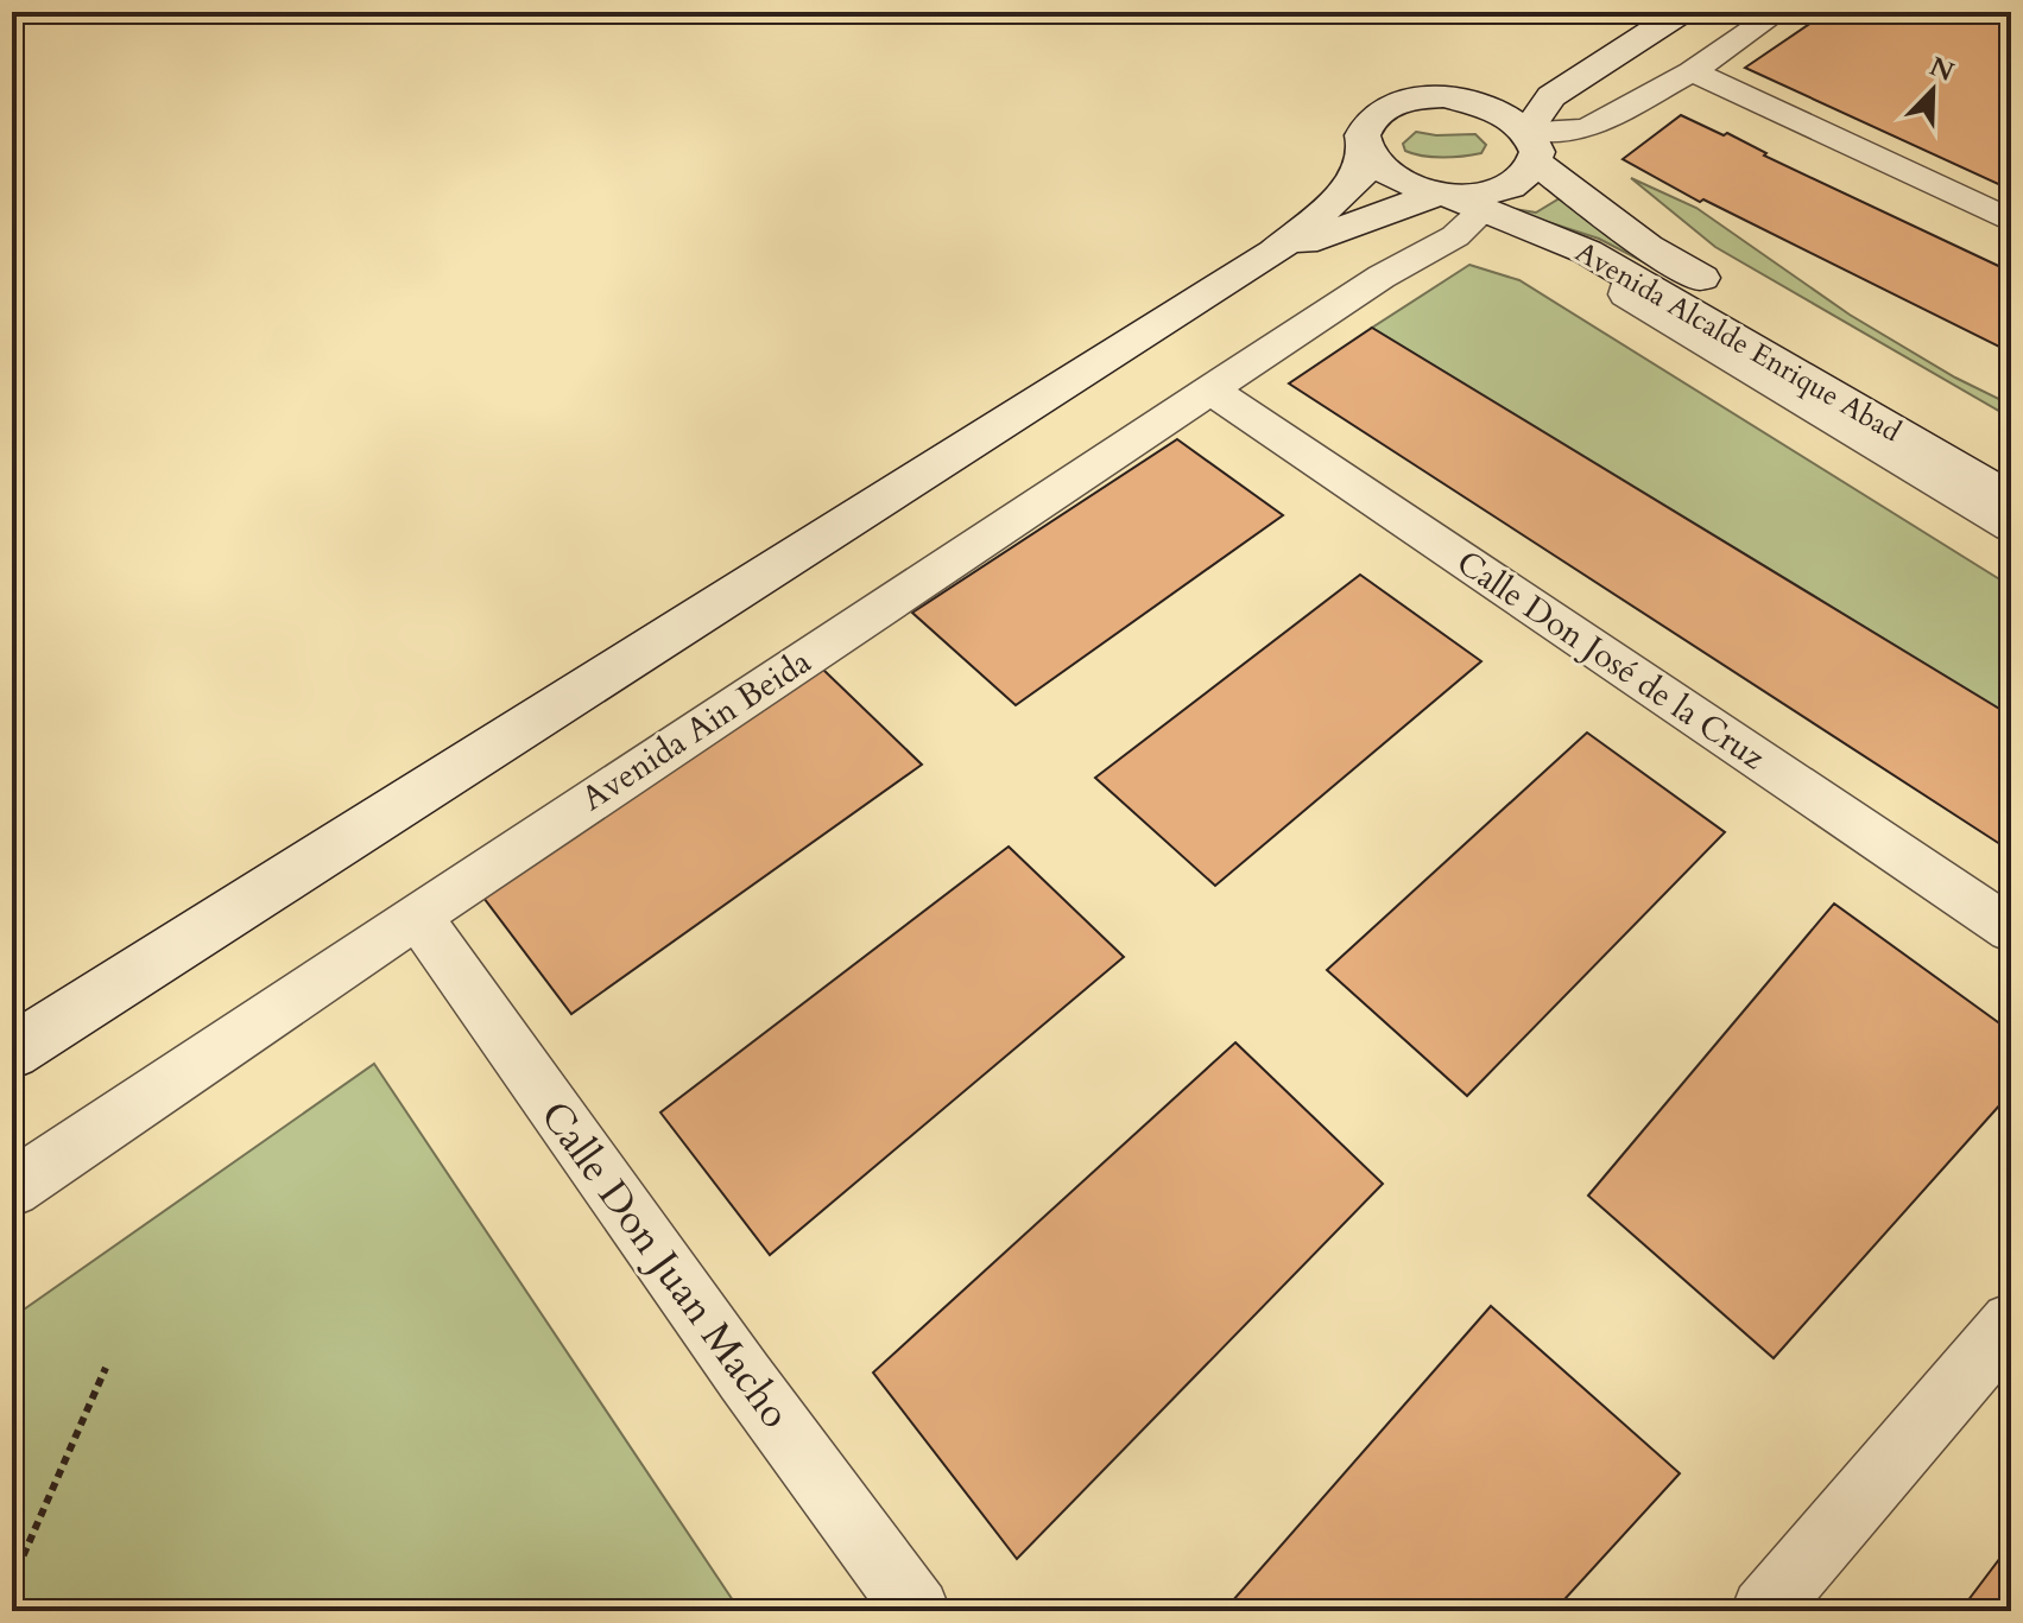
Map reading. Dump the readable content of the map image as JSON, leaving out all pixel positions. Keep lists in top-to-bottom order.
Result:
{
  "streets": {
    "main road": ["Avenida Alcalde Enrique Abad"],
    "street": ["Calle Don José de la Cruz", "Avenida Ain Beida", "Calle Don Juan Macho"]
  },
  "crossings": [
    ["Avenida Alcalde Enrique Abad", "Avenida Ain Beida"],
    ["Calle Don José de la Cruz", "Avenida Ain Beida"],
    ["Avenida Ain Beida", "Calle Don Juan Macho"]
  ],
  "north": "top right"
}
